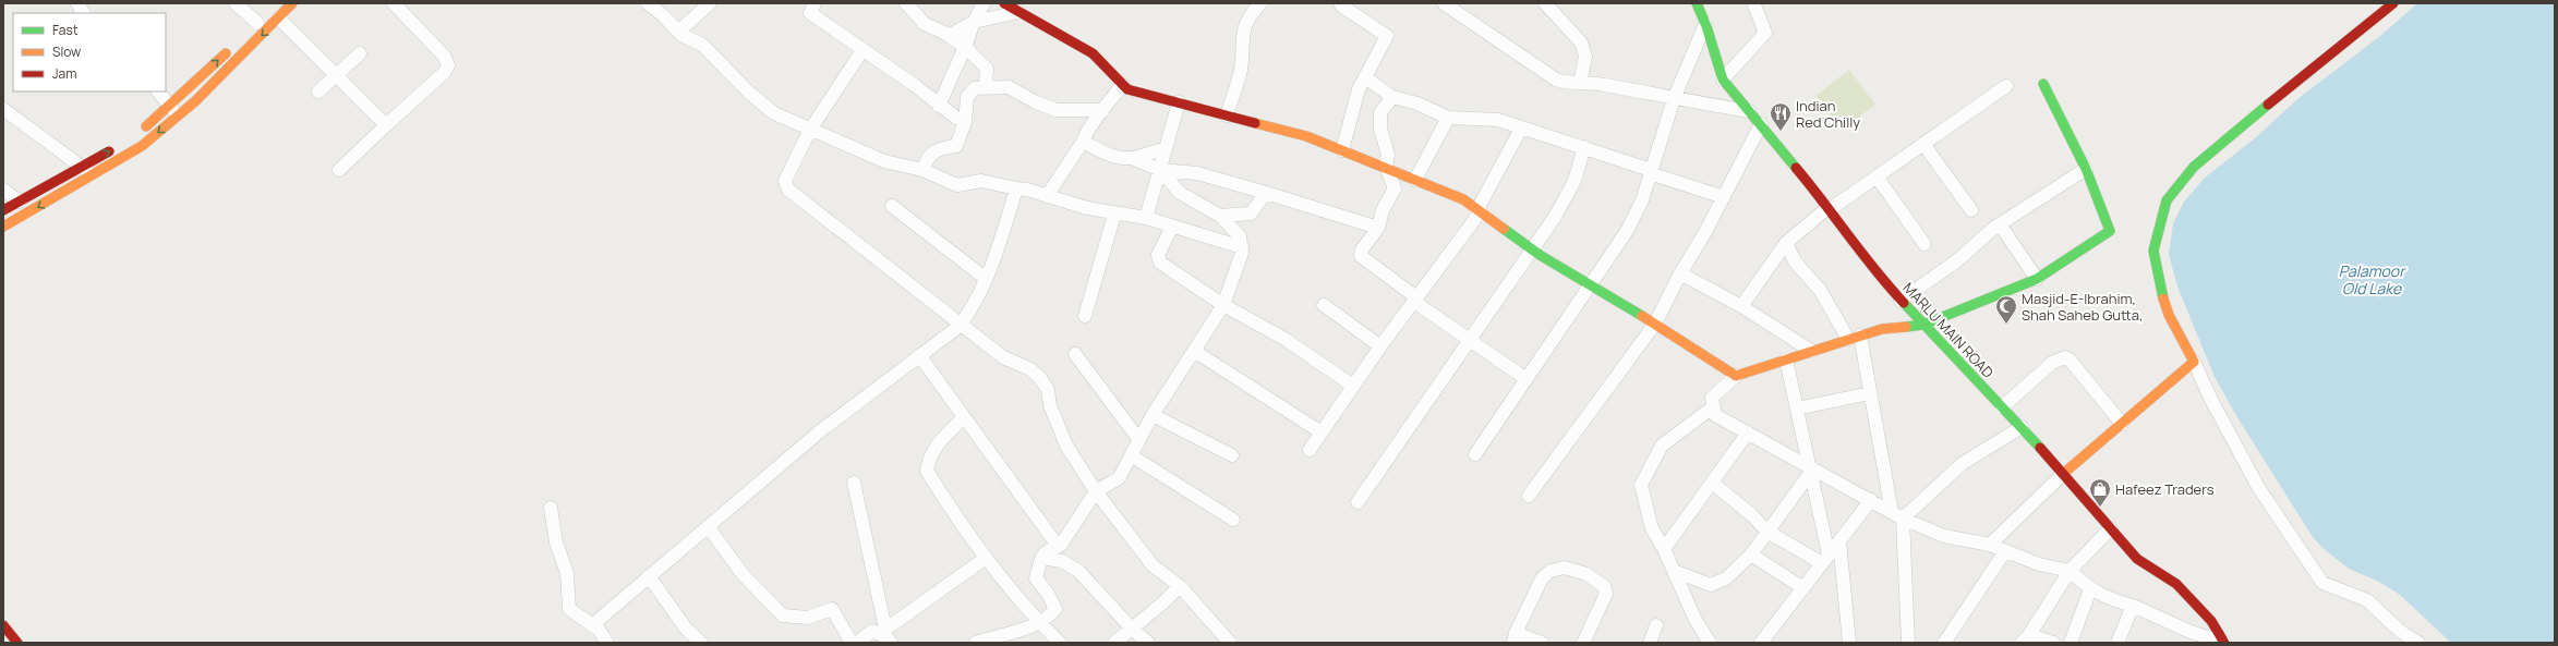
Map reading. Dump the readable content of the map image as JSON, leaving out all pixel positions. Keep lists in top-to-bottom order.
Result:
{
  "streets": {
    "street": ["MARLU MAIN ROAD"]
  },
  "water": ["Palamoor Old Lake"],
  "places": {
    "restaurant": ["Indian Red Chilly"],
    "mosque": ["Masjid-E-Ibrahim, Shah Saheb Gutta,"],
    "shop": ["Hafeez Traders"]
  },
  "legend": ["Fast", "Slow", "Jam"]
}
